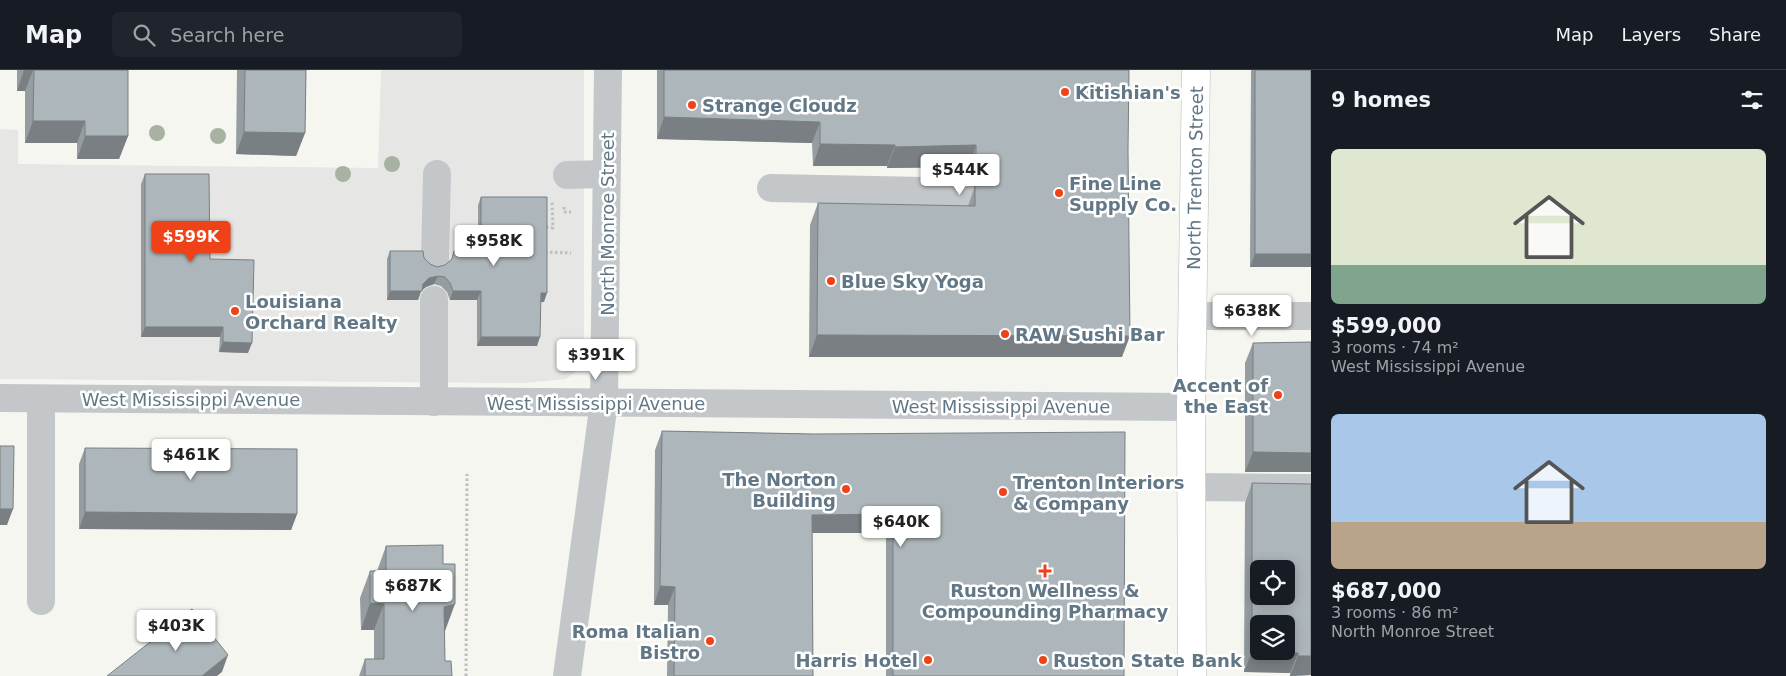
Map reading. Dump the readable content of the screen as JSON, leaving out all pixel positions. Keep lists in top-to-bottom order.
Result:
{
  "streets": {
    "highway": ["North Trenton Street"],
    "street": ["North Monroe Street", "West Mississippi Avenue"]
  },
  "crossings": [
    ["North Trenton Street", "West Mississippi Avenue"],
    ["North Monroe Street", "West Mississippi Avenue"]
  ],
  "places": {
    "other": [
      "Kitishian's",
      "Strange Cloudz",
      "Fine Line Supply Co.",
      "Blue Sky Yoga",
      "Louisiana Orchard Realty",
      "RAW Sushi Bar",
      "Accent of the East",
      "The Norton Building",
      "Trenton Interiors & Company",
      "Roma Italian Bistro",
      "Harris Hotel",
      "Ruston State Bank"
    ],
    "health": ["Ruston Wellness & Compounding Pharmacy"]
  },
  "page": {
    "header": "Map",
    "search": "Search here",
    "nav": ["Map", "Layers", "Share"],
    "heading": "9 homes",
    "list": [
      {
        "name": "$599,000",
        "note": "3 rooms · 74 m² · West Mississippi Avenue"
      },
      {
        "name": "$687,000",
        "note": "3 rooms · 86 m² · North Monroe Street"
      }
    ],
    "price": [
      "$544K",
      "$599K",
      "$958K",
      "$638K",
      "$391K",
      "$461K",
      "$640K",
      "$687K",
      "$403K"
    ]
  }
}
